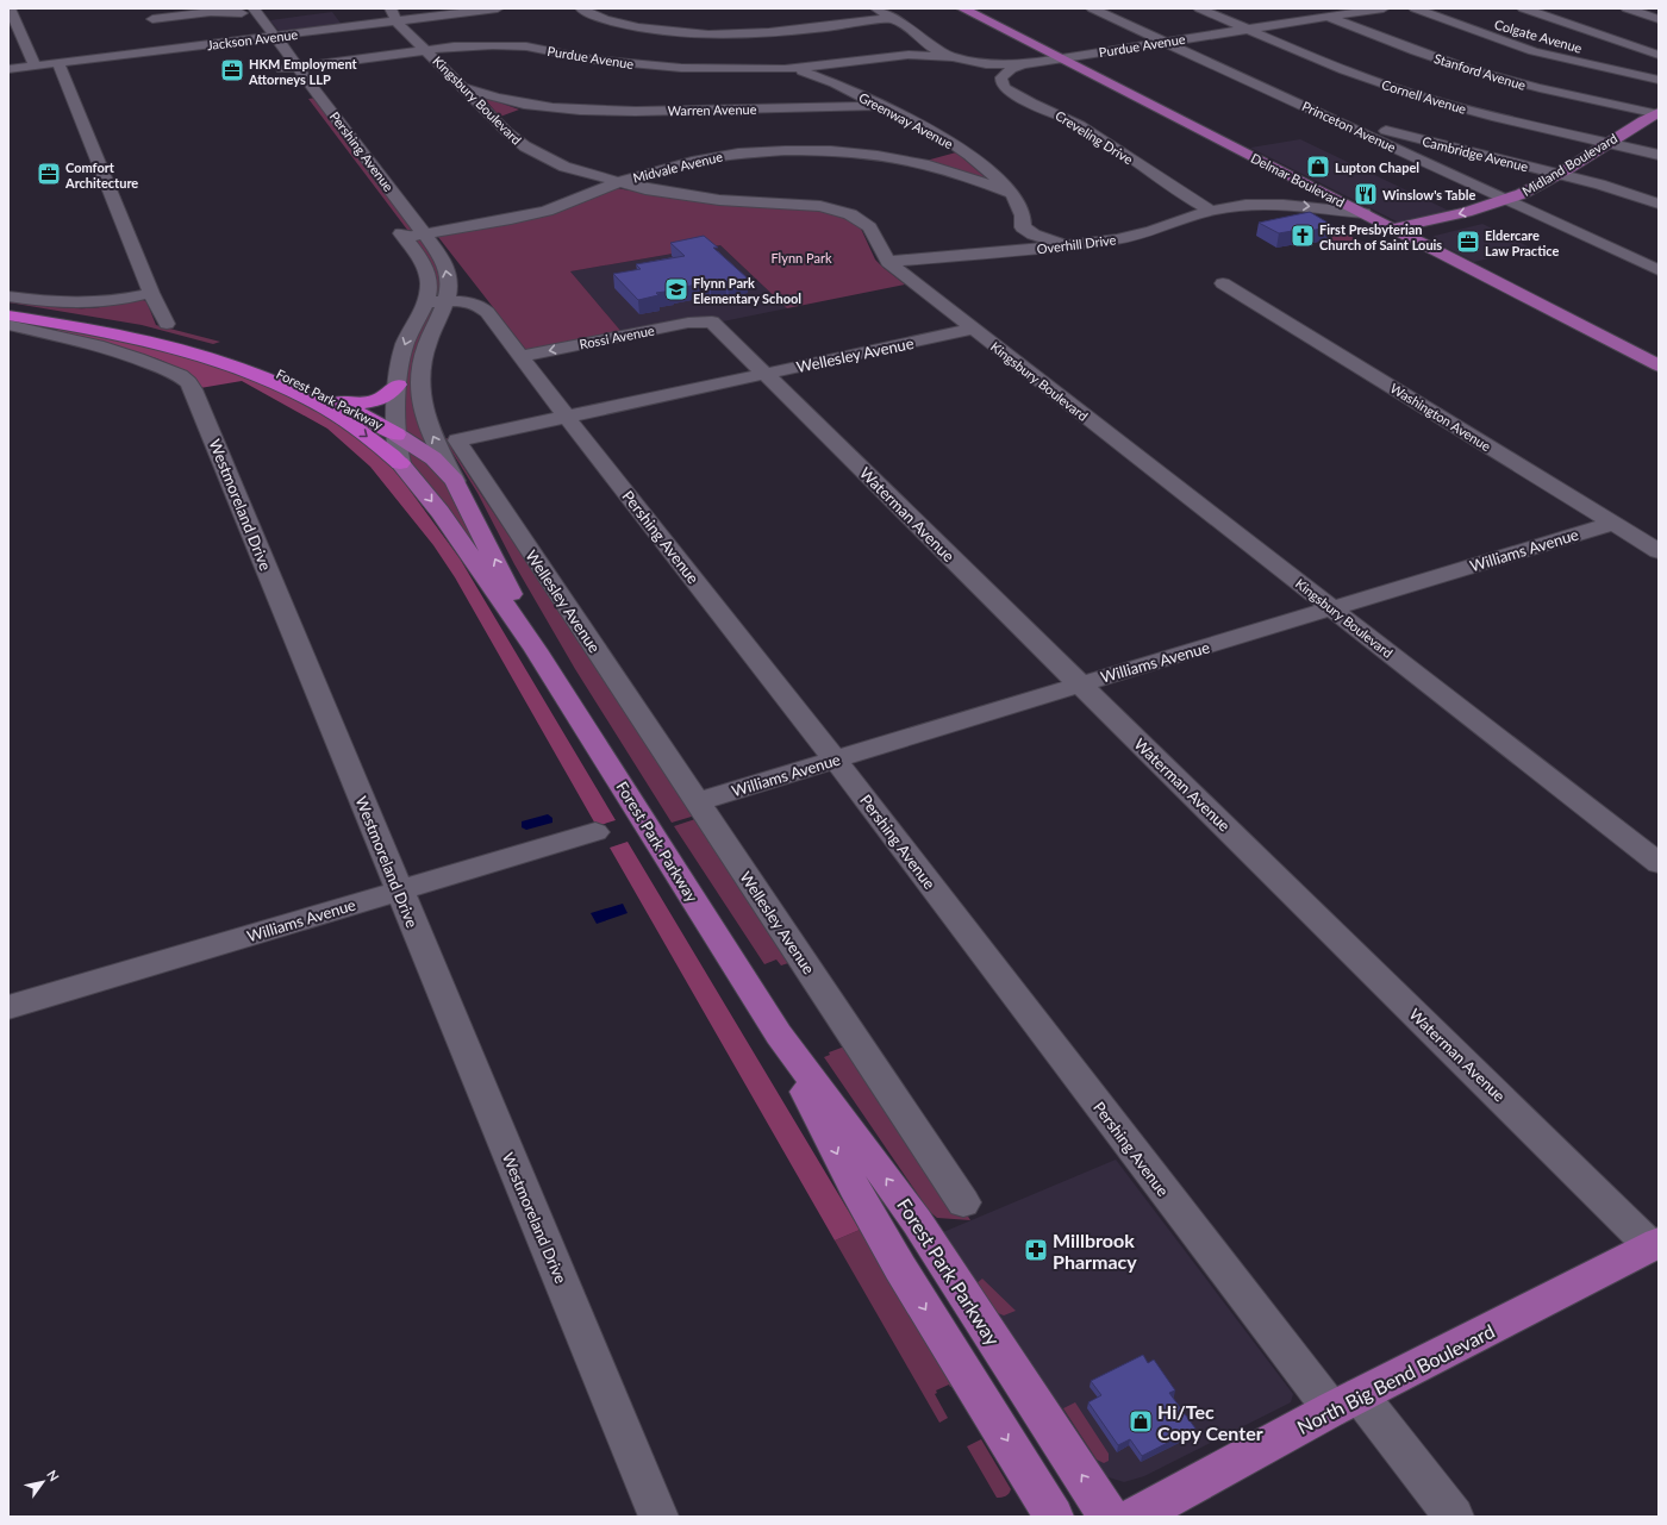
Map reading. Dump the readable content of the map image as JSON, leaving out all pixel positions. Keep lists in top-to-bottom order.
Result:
{
  "streets": {
    "highway": ["Forest Park Parkway"],
    "main road": ["Midland Boulevard", "Delmar Boulevard", "North Big Bend Boulevard"],
    "street": [
      "Colgate Avenue",
      "Jackson Avenue",
      "Purdue Avenue",
      "Stanford Avenue",
      "Cornell Avenue",
      "Kingsbury Boulevard",
      "Warren Avenue",
      "Greenway Avenue",
      "Princeton Avenue",
      "Creveling Drive",
      "Pershing Avenue",
      "Cambridge Avenue",
      "Midvale Avenue",
      "Overhill Drive",
      "Rossi Avenue",
      "Wellesley Avenue",
      "Washington Avenue",
      "Westmoreland Drive",
      "Waterman Avenue",
      "Williams Avenue"
    ]
  },
  "crossings": [
    ["Jackson Avenue", "Kingsbury Boulevard"],
    ["Jackson Avenue", "Pershing Avenue"],
    ["Purdue Avenue", "Stanford Avenue"],
    ["Purdue Avenue", "Cornell Avenue"],
    ["Purdue Avenue", "Kingsbury Boulevard"],
    ["Purdue Avenue", "Greenway Avenue"],
    ["Purdue Avenue", "Princeton Avenue"],
    ["Purdue Avenue", "Creveling Drive"],
    ["Purdue Avenue", "Pershing Avenue"],
    ["Purdue Avenue", "Delmar Boulevard"],
    ["Stanford Avenue", "Midland Boulevard"],
    ["Cornell Avenue", "Midland Boulevard"],
    ["Kingsbury Boulevard", "Warren Avenue"],
    ["Kingsbury Boulevard", "Midvale Avenue"],
    ["Kingsbury Boulevard", "Overhill Drive"],
    ["Kingsbury Boulevard", "Wellesley Avenue"],
    ["Kingsbury Boulevard", "Williams Avenue"],
    ["Warren Avenue", "Greenway Avenue"],
    ["Greenway Avenue", "Midvale Avenue"],
    ["Princeton Avenue", "Cambridge Avenue"],
    ["Princeton Avenue", "Midland Boulevard"],
    ["Creveling Drive", "Overhill Drive"],
    ["Pershing Avenue", "Midvale Avenue"],
    ["Pershing Avenue", "Rossi Avenue"],
    ["Pershing Avenue", "Wellesley Avenue"],
    ["Pershing Avenue", "Forest Park Parkway"],
    ["Pershing Avenue", "Williams Avenue"],
    ["Pershing Avenue", "North Big Bend Boulevard"],
    ["Cambridge Avenue", "Midland Boulevard"],
    ["Midland Boulevard", "Delmar Boulevard"],
    ["Delmar Boulevard", "Overhill Drive"],
    ["Rossi Avenue", "Waterman Avenue"],
    ["Wellesley Avenue", "Waterman Avenue"],
    ["Wellesley Avenue", "Williams Avenue"],
    ["Washington Avenue", "Williams Avenue"],
    ["Westmoreland Drive", "Williams Avenue"],
    ["Waterman Avenue", "Williams Avenue"],
    ["Waterman Avenue", "North Big Bend Boulevard"]
  ],
  "one_way": ["Rossi Avenue"],
  "parks": ["Flynn Park"],
  "places": {
    "office": ["HKM Employment Attorneys LLP", "Comfort Architecture", "Eldercare Law Practice"],
    "shop": ["Lupton Chapel", "Hi/Tec Copy Center"],
    "restaurant": ["Winslow's Table"],
    "church": ["First Presbyterian Church of Saint Louis"],
    "school or university": ["Flynn Park Elementary School"],
    "pharmacy": ["Millbrook Pharmacy"]
  },
  "north": "top right"
}
